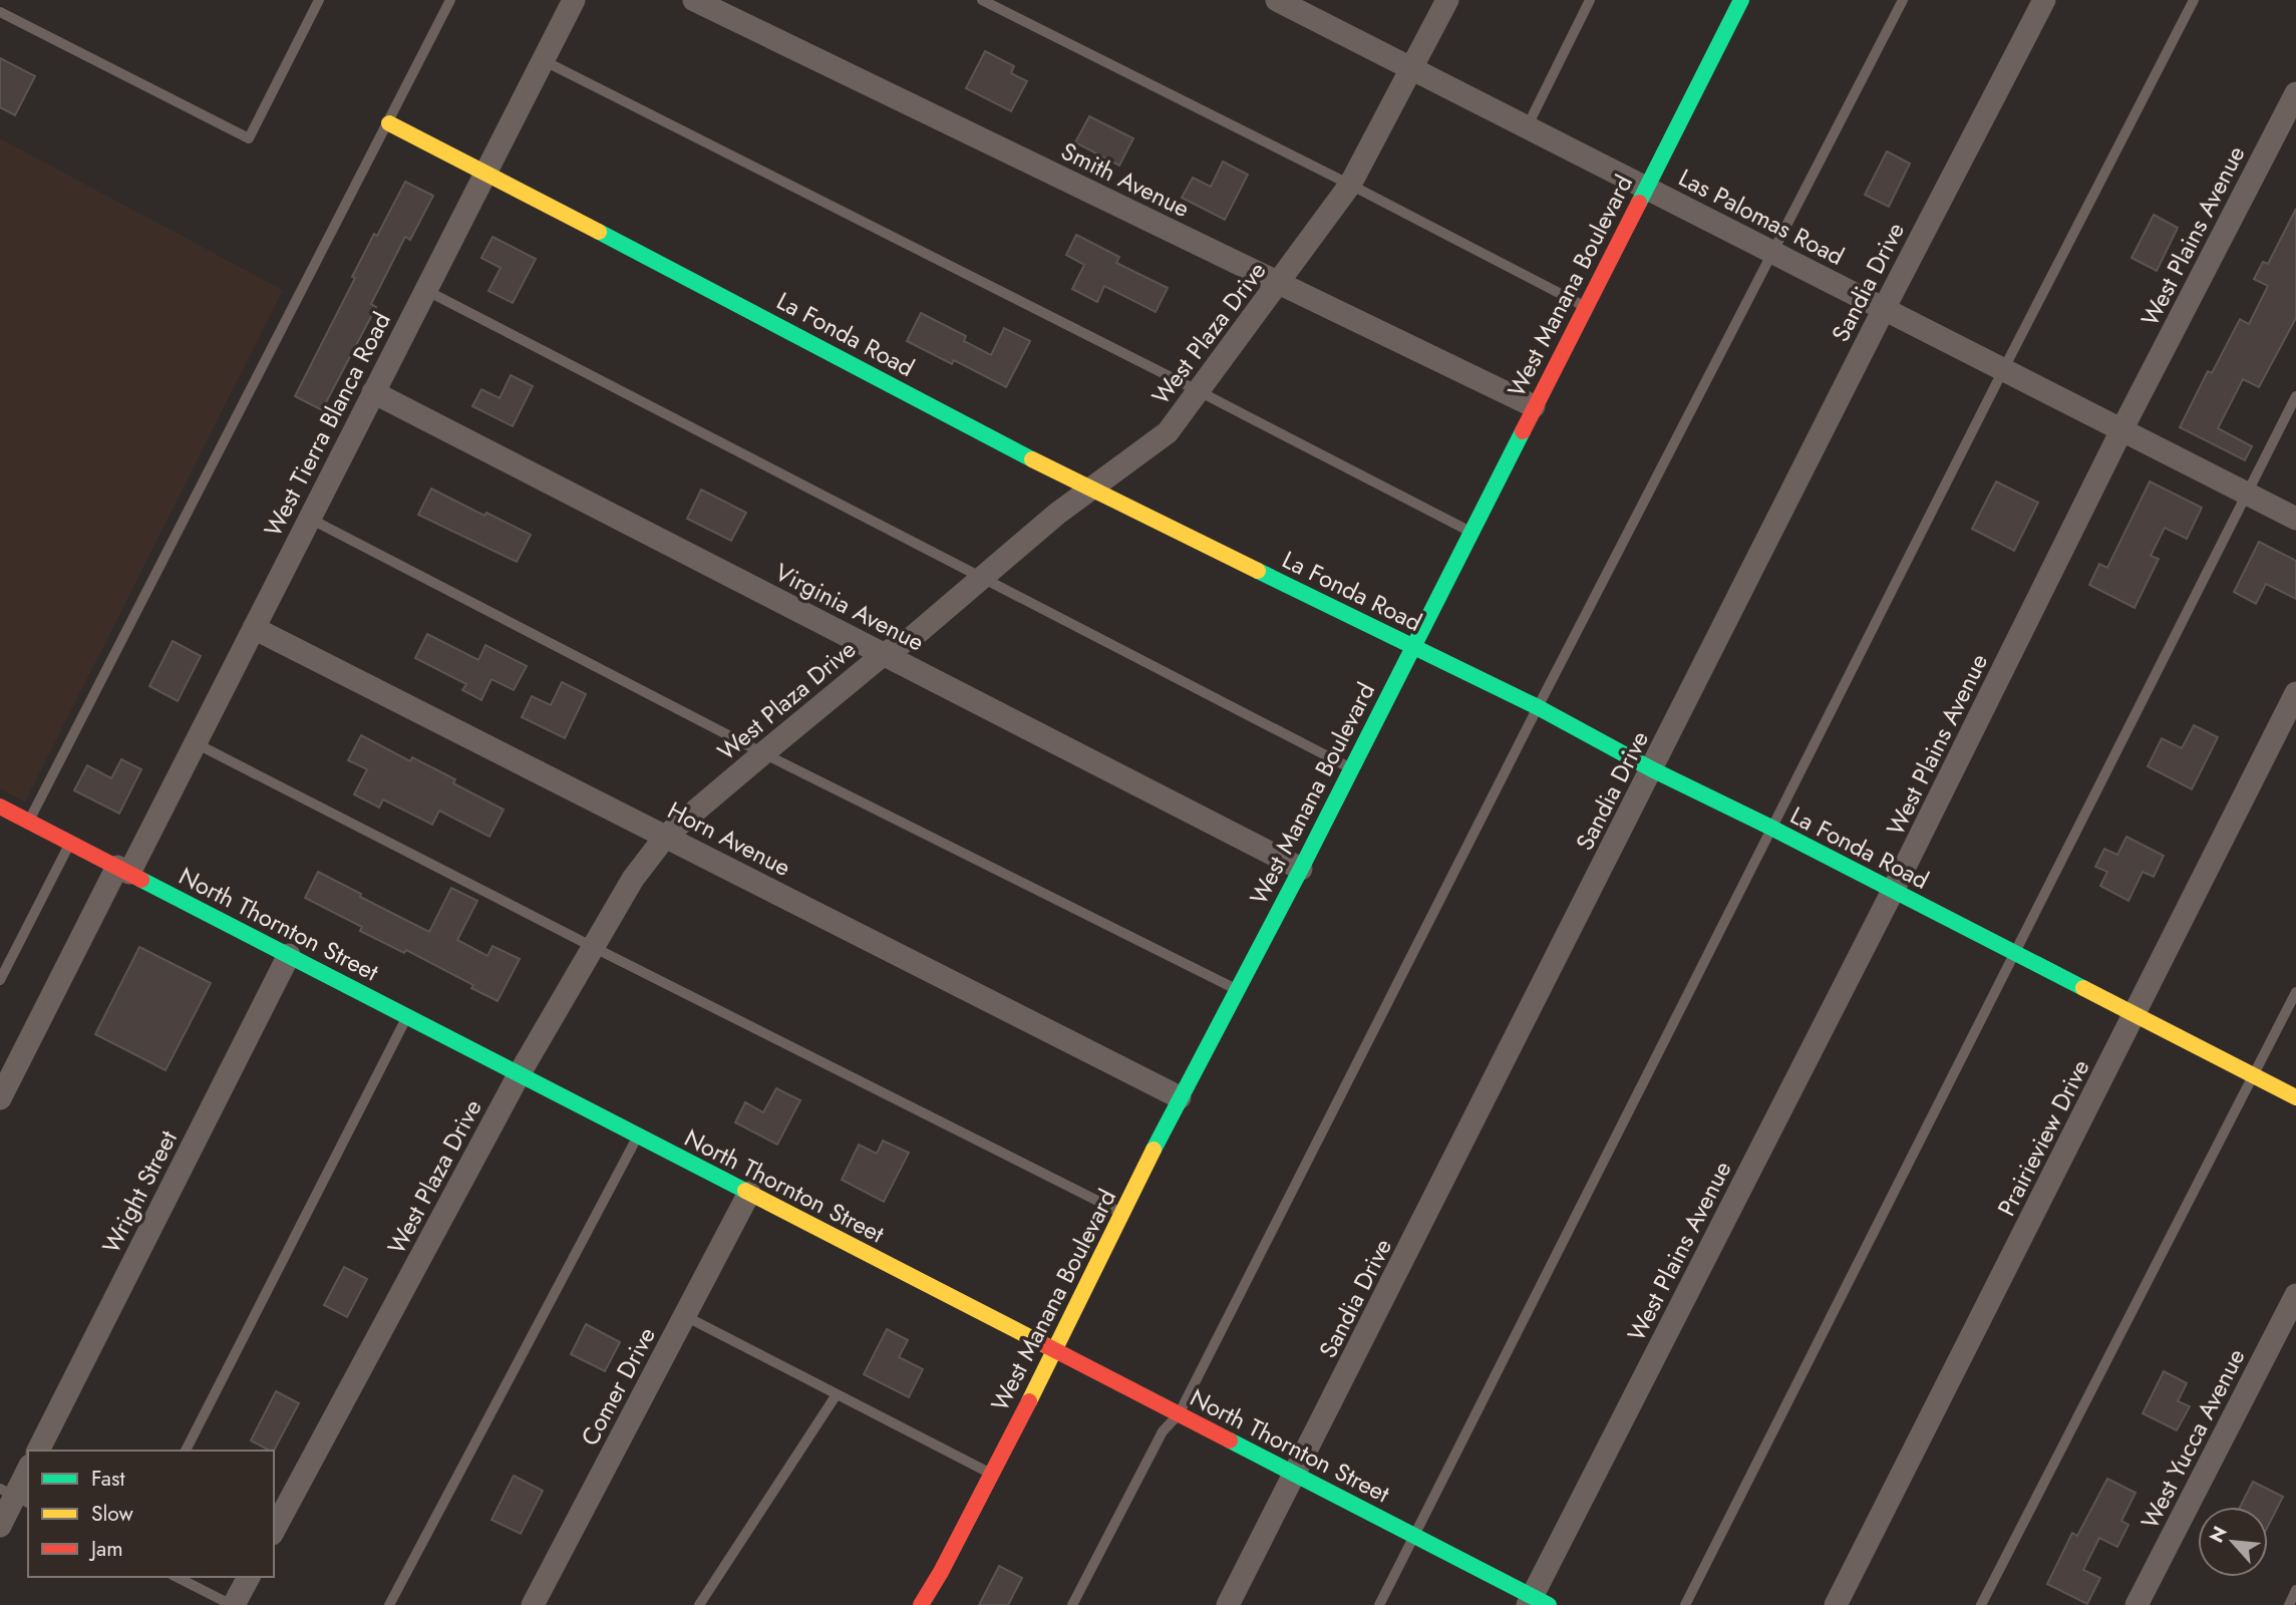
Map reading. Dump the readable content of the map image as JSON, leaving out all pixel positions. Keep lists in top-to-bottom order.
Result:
{
  "streets": {
    "street": [
      "Smith Avenue",
      "Las Palomas Road",
      "West Plains Avenue",
      "Sandia Drive",
      "West Manana Boulevard",
      "West Plaza Drive",
      "La Fonda Road",
      "West Tierra Blanca Road",
      "Virginia Avenue",
      "Horn Avenue",
      "North Thornton Street",
      "Prairieview Drive",
      "Wright Street",
      "Comer Drive",
      "West Yucca Avenue"
    ]
  },
  "crossings": [
    ["Smith Avenue", "West Manana Boulevard"],
    ["Smith Avenue", "West Plaza Drive"],
    ["Las Palomas Road", "West Plains Avenue"],
    ["Las Palomas Road", "Sandia Drive"],
    ["Las Palomas Road", "West Manana Boulevard"],
    ["Las Palomas Road", "West Plaza Drive"],
    ["West Plains Avenue", "La Fonda Road"],
    ["West Plains Avenue", "North Thornton Street"],
    ["Sandia Drive", "La Fonda Road"],
    ["Sandia Drive", "North Thornton Street"],
    ["West Manana Boulevard", "La Fonda Road"],
    ["West Manana Boulevard", "Virginia Avenue"],
    ["West Manana Boulevard", "Horn Avenue"],
    ["West Manana Boulevard", "North Thornton Street"],
    ["West Plaza Drive", "La Fonda Road"],
    ["West Plaza Drive", "Virginia Avenue"],
    ["West Plaza Drive", "Horn Avenue"],
    ["West Plaza Drive", "North Thornton Street"],
    ["La Fonda Road", "West Tierra Blanca Road"],
    ["La Fonda Road", "Prairieview Drive"],
    ["West Tierra Blanca Road", "Virginia Avenue"],
    ["West Tierra Blanca Road", "Horn Avenue"],
    ["West Tierra Blanca Road", "North Thornton Street"],
    ["North Thornton Street", "Wright Street"],
    ["North Thornton Street", "Comer Drive"]
  ],
  "legend": ["Fast", "Slow", "Jam"],
  "north": "top left"
}
